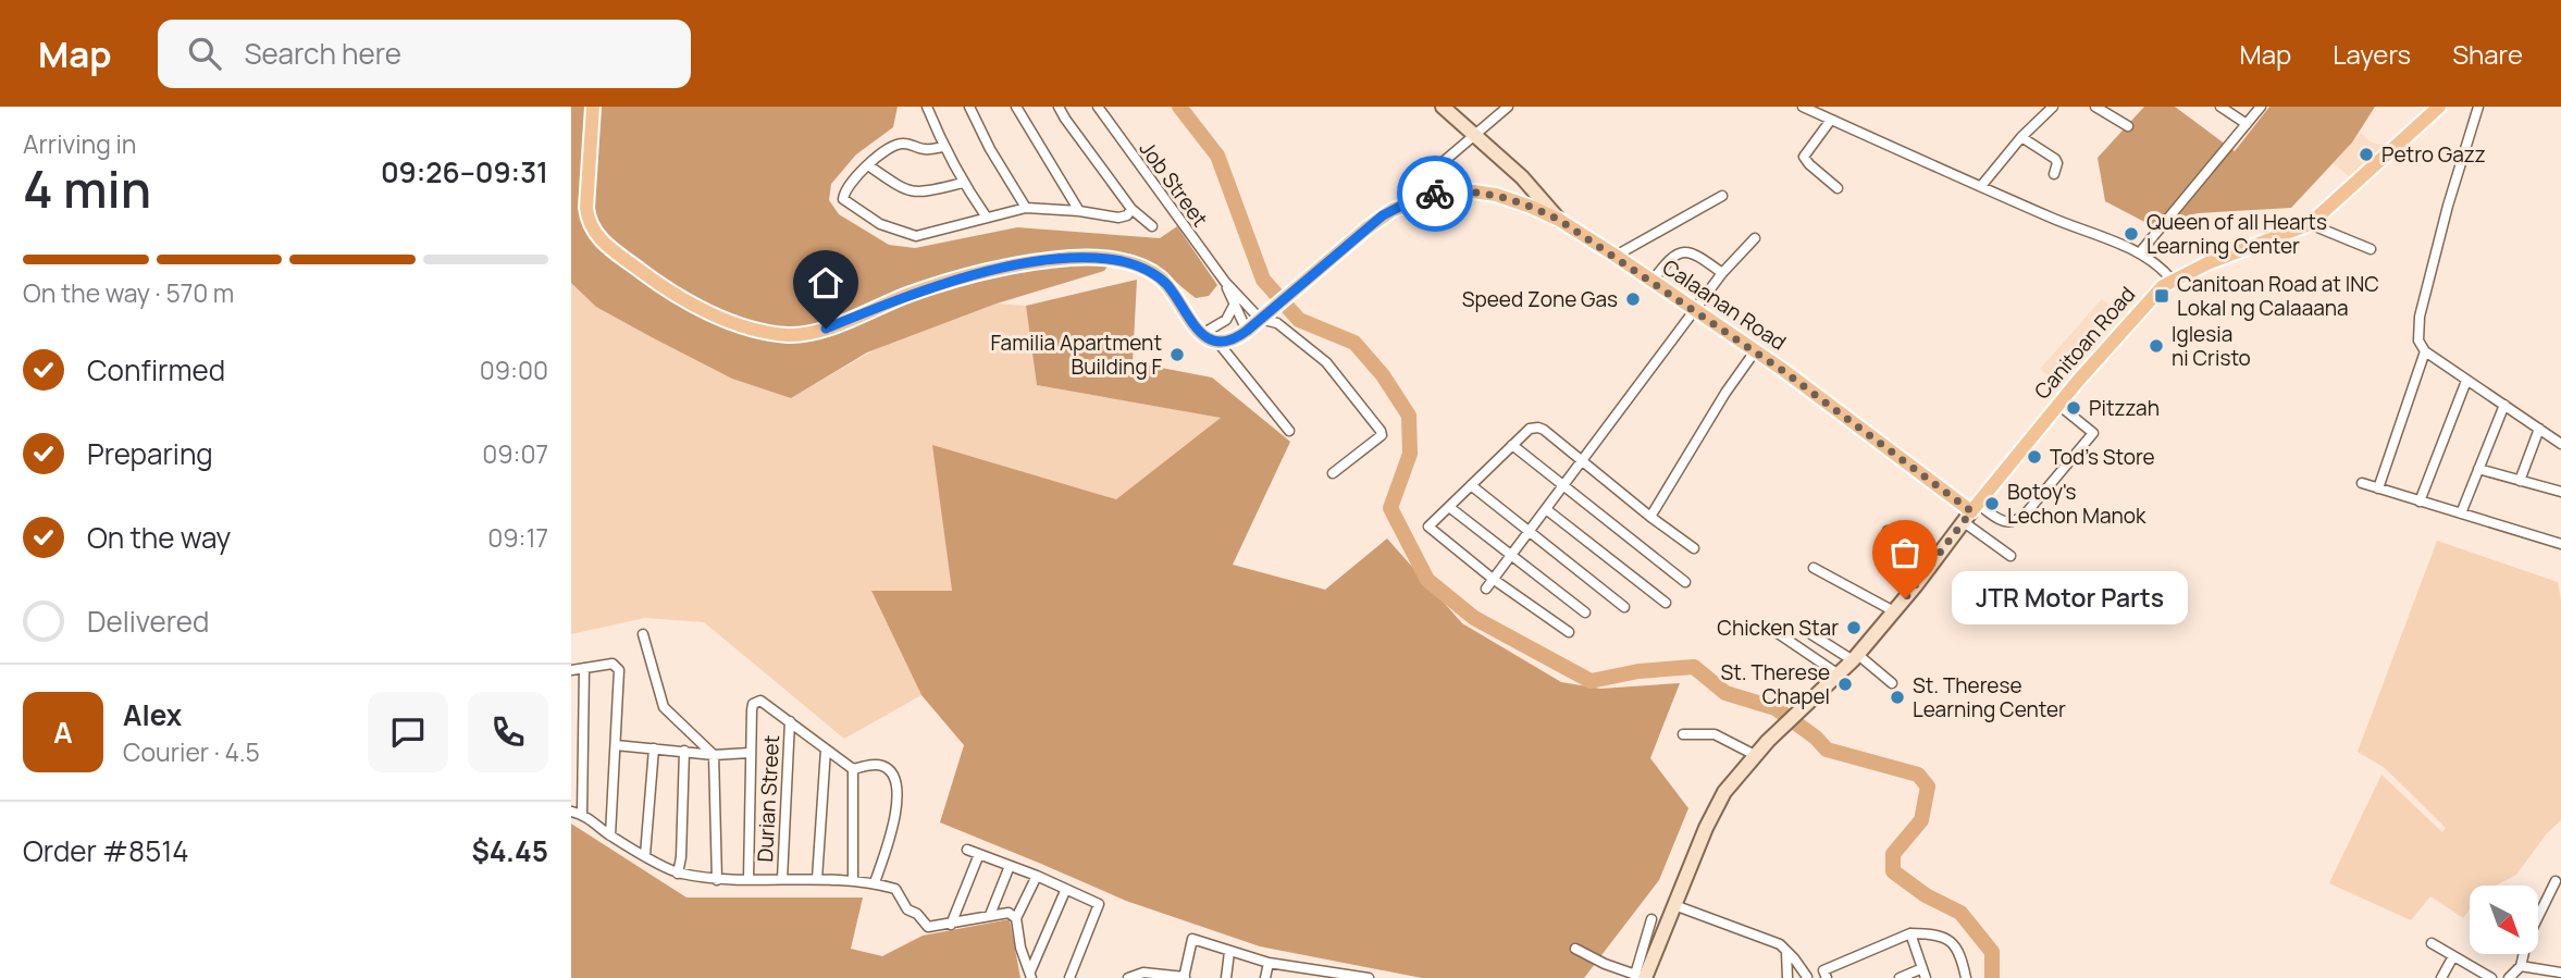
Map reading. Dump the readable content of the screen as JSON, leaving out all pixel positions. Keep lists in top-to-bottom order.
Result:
{
  "streets": {
    "main road": ["Calaanan Road", "Canitoan Road"],
    "street": ["Job Street", "Durian Street"]
  },
  "crossings": [
    ["Job Street", "Calaanan Road"],
    ["Calaanan Road", "Canitoan Road"]
  ],
  "places": {
    "other": [
      "Petro Gazz",
      "Queen of all Hearts Learning Center",
      "Speed Zone Gas",
      "Iglesia ni Cristo",
      "Familia Apartment Building F",
      "Pitzzah",
      "Tod's Store",
      "Botoy's Lechon Manok",
      "JTR Motor Parts",
      "Chicken Star",
      "St. Therese Chapel",
      "St. Therese Learning Center"
    ],
    "transit": ["Canitoan Road at INC Lokal ng Calaaana"]
  },
  "north": "bottom right",
  "page": {
    "header": "Map",
    "search": "Search here",
    "nav": ["Map", "Layers", "Share"],
    "heading": ["4 min", "Arriving in", "09:26–09:31"],
    "panel": [
      "Alex",
      "Courier · 4.5",
      "Order #8514",
      "$4.45"
    ],
    "bar": "On the way · 570 m",
    "list": [
      ["Confirmed", "09:00"],
      ["Preparing", "09:07"],
      ["On the way", "09:17"],
      "Delivered"
    ],
    "bubble": "JTR Motor Parts",
    "round": "A"
  }
}
